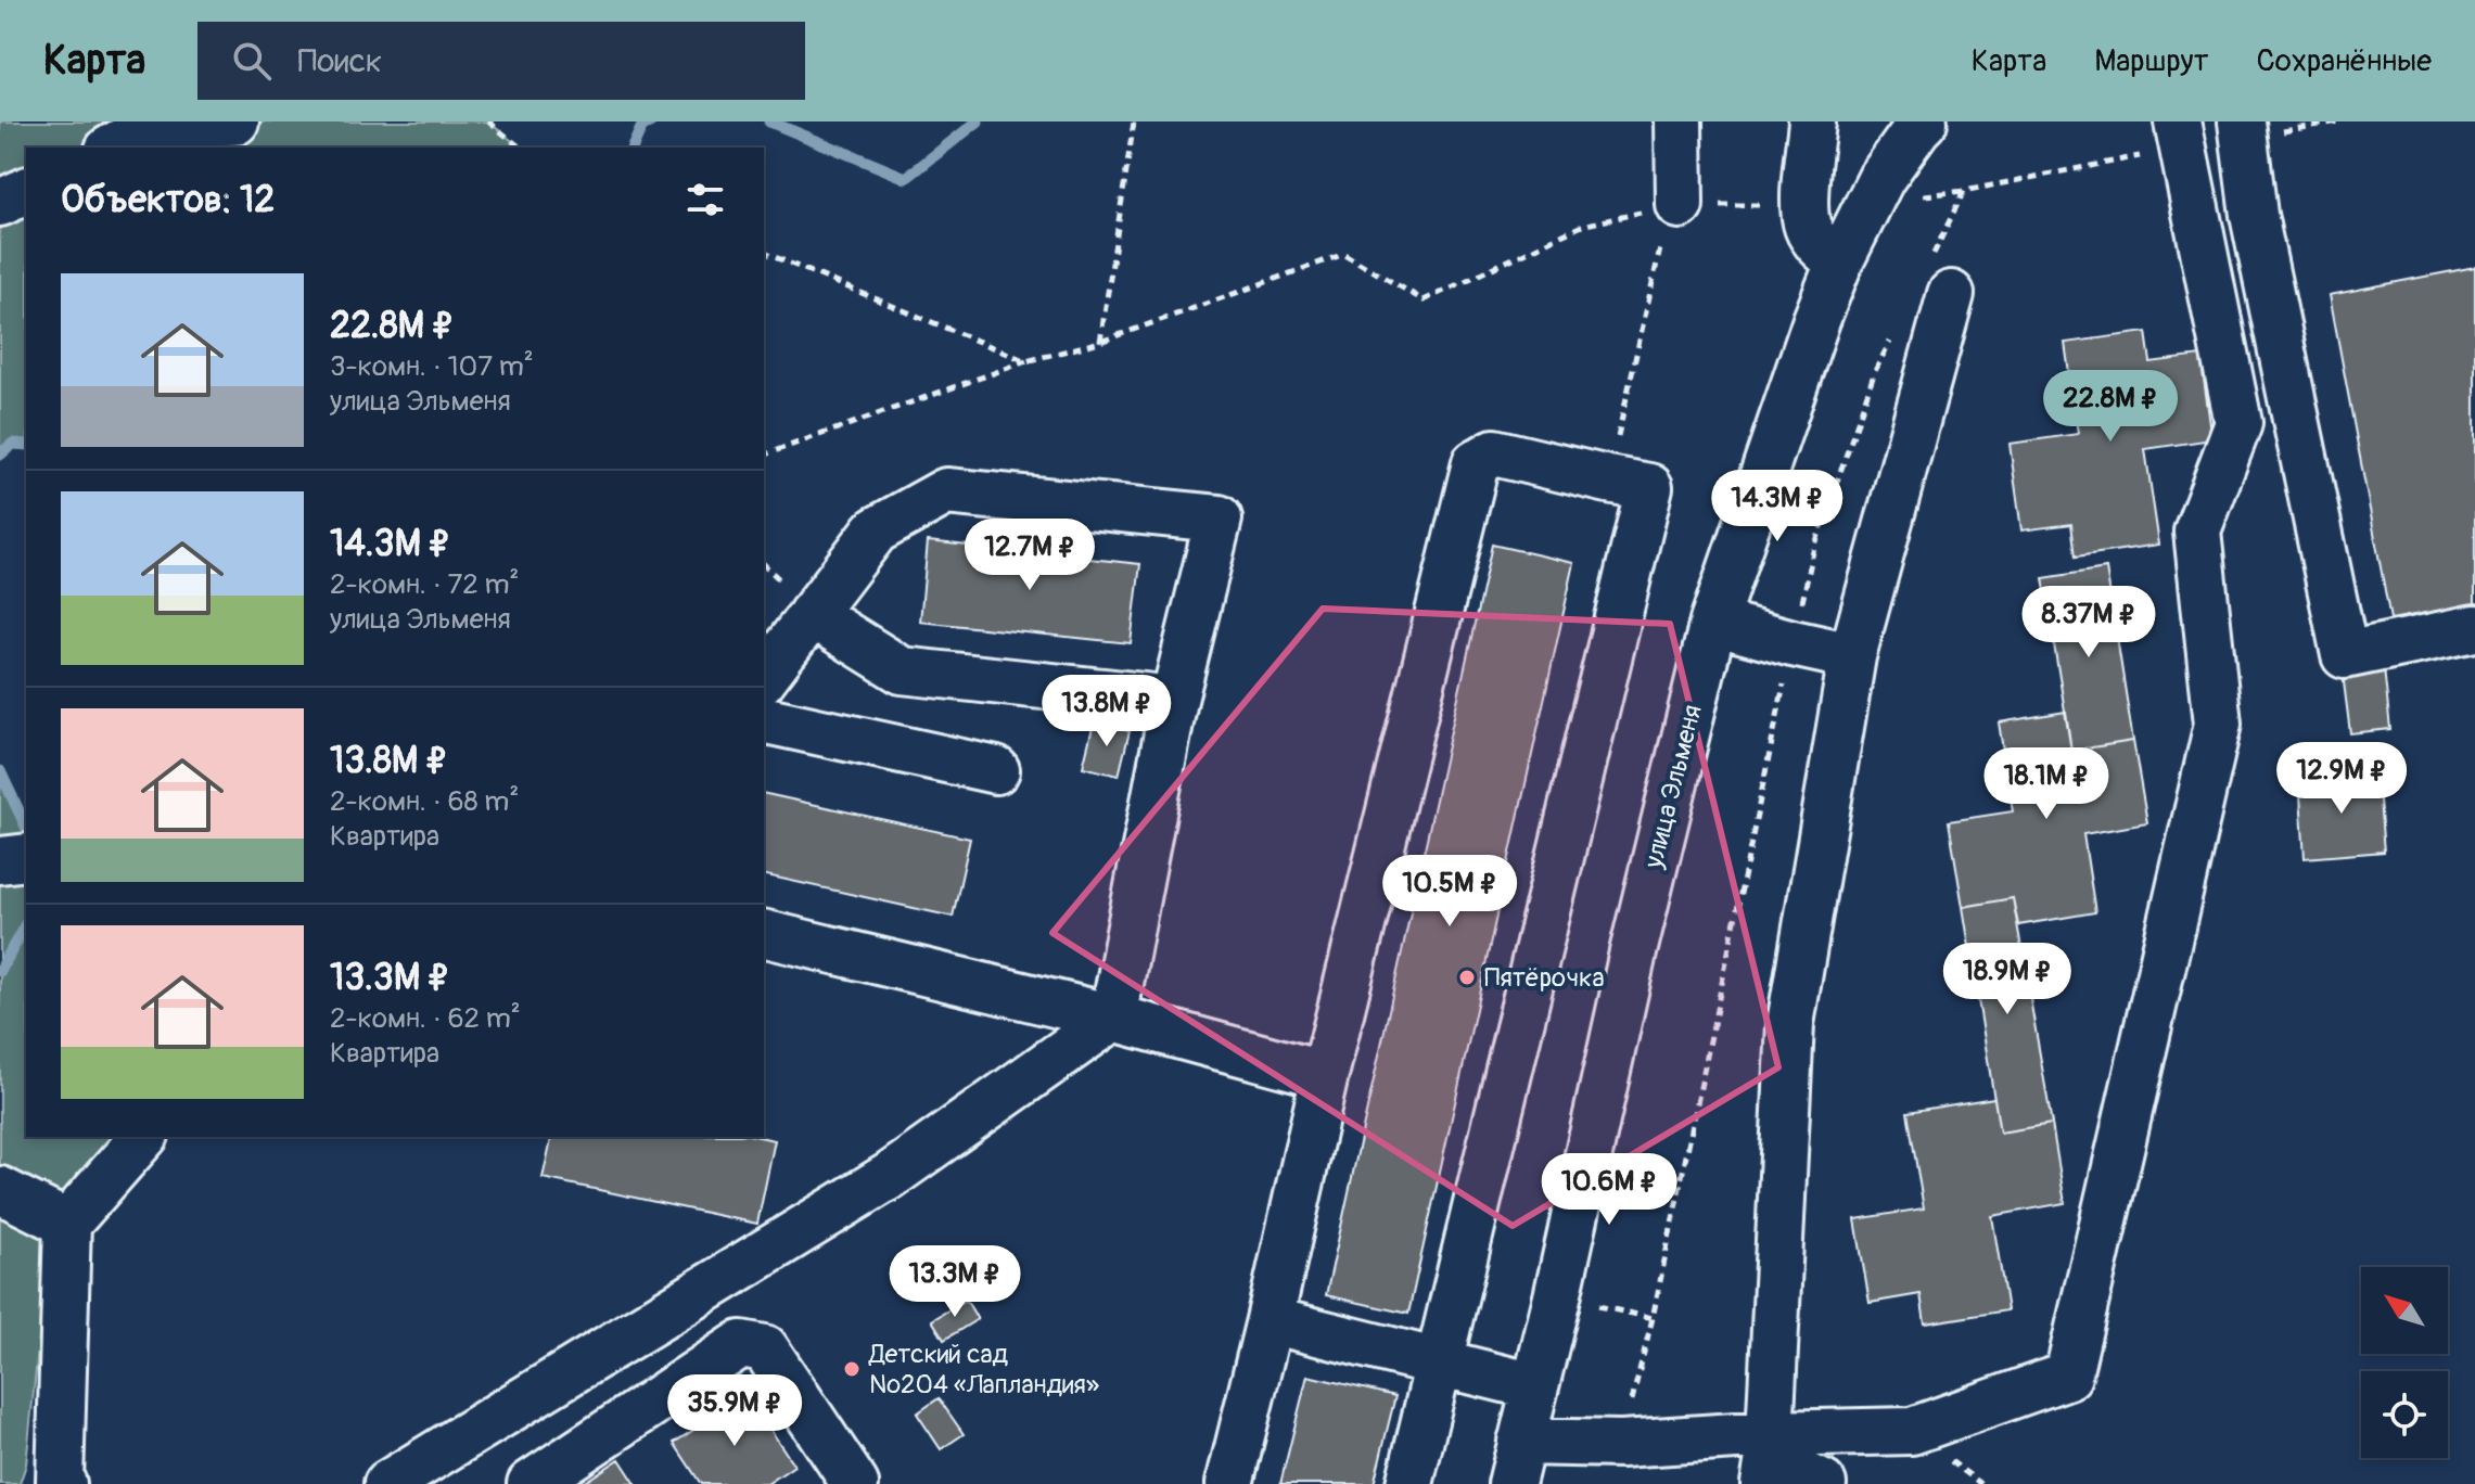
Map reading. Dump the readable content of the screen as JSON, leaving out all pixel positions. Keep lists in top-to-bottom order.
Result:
{
  "streets": {
    "street": ["улица Эльменя"]
  },
  "places": ["Пятёрочка", "Детский сад №204 «Лапландия»"],
  "north": "top left",
  "page": {
    "header": "Карта",
    "search": "Поиск",
    "nav": ["Карта", "Маршрут", "Сохранённые"],
    "heading": "Объектов: 12",
    "list": [
      {
        "name": "22.8M ₽",
        "note": "3-комн. · 107 m² · улица Эльменя"
      },
      {
        "name": "14.3M ₽",
        "note": "2-комн. · 72 m² · улица Эльменя"
      },
      {
        "name": "13.8M ₽",
        "note": "2-комн. · 68 m² · Квартира"
      },
      {
        "name": "13.3M ₽",
        "note": "2-комн. · 62 m² · Квартира"
      }
    ],
    "price": [
      "22.8M ₽",
      "14.3M ₽",
      "12.7M ₽",
      "8.37M ₽",
      "13.8M ₽",
      "12.9M ₽",
      "18.1M ₽",
      "10.5M ₽",
      "18.9M ₽",
      "10.6M ₽",
      "13.3M ₽",
      "35.9M ₽"
    ]
  }
}
